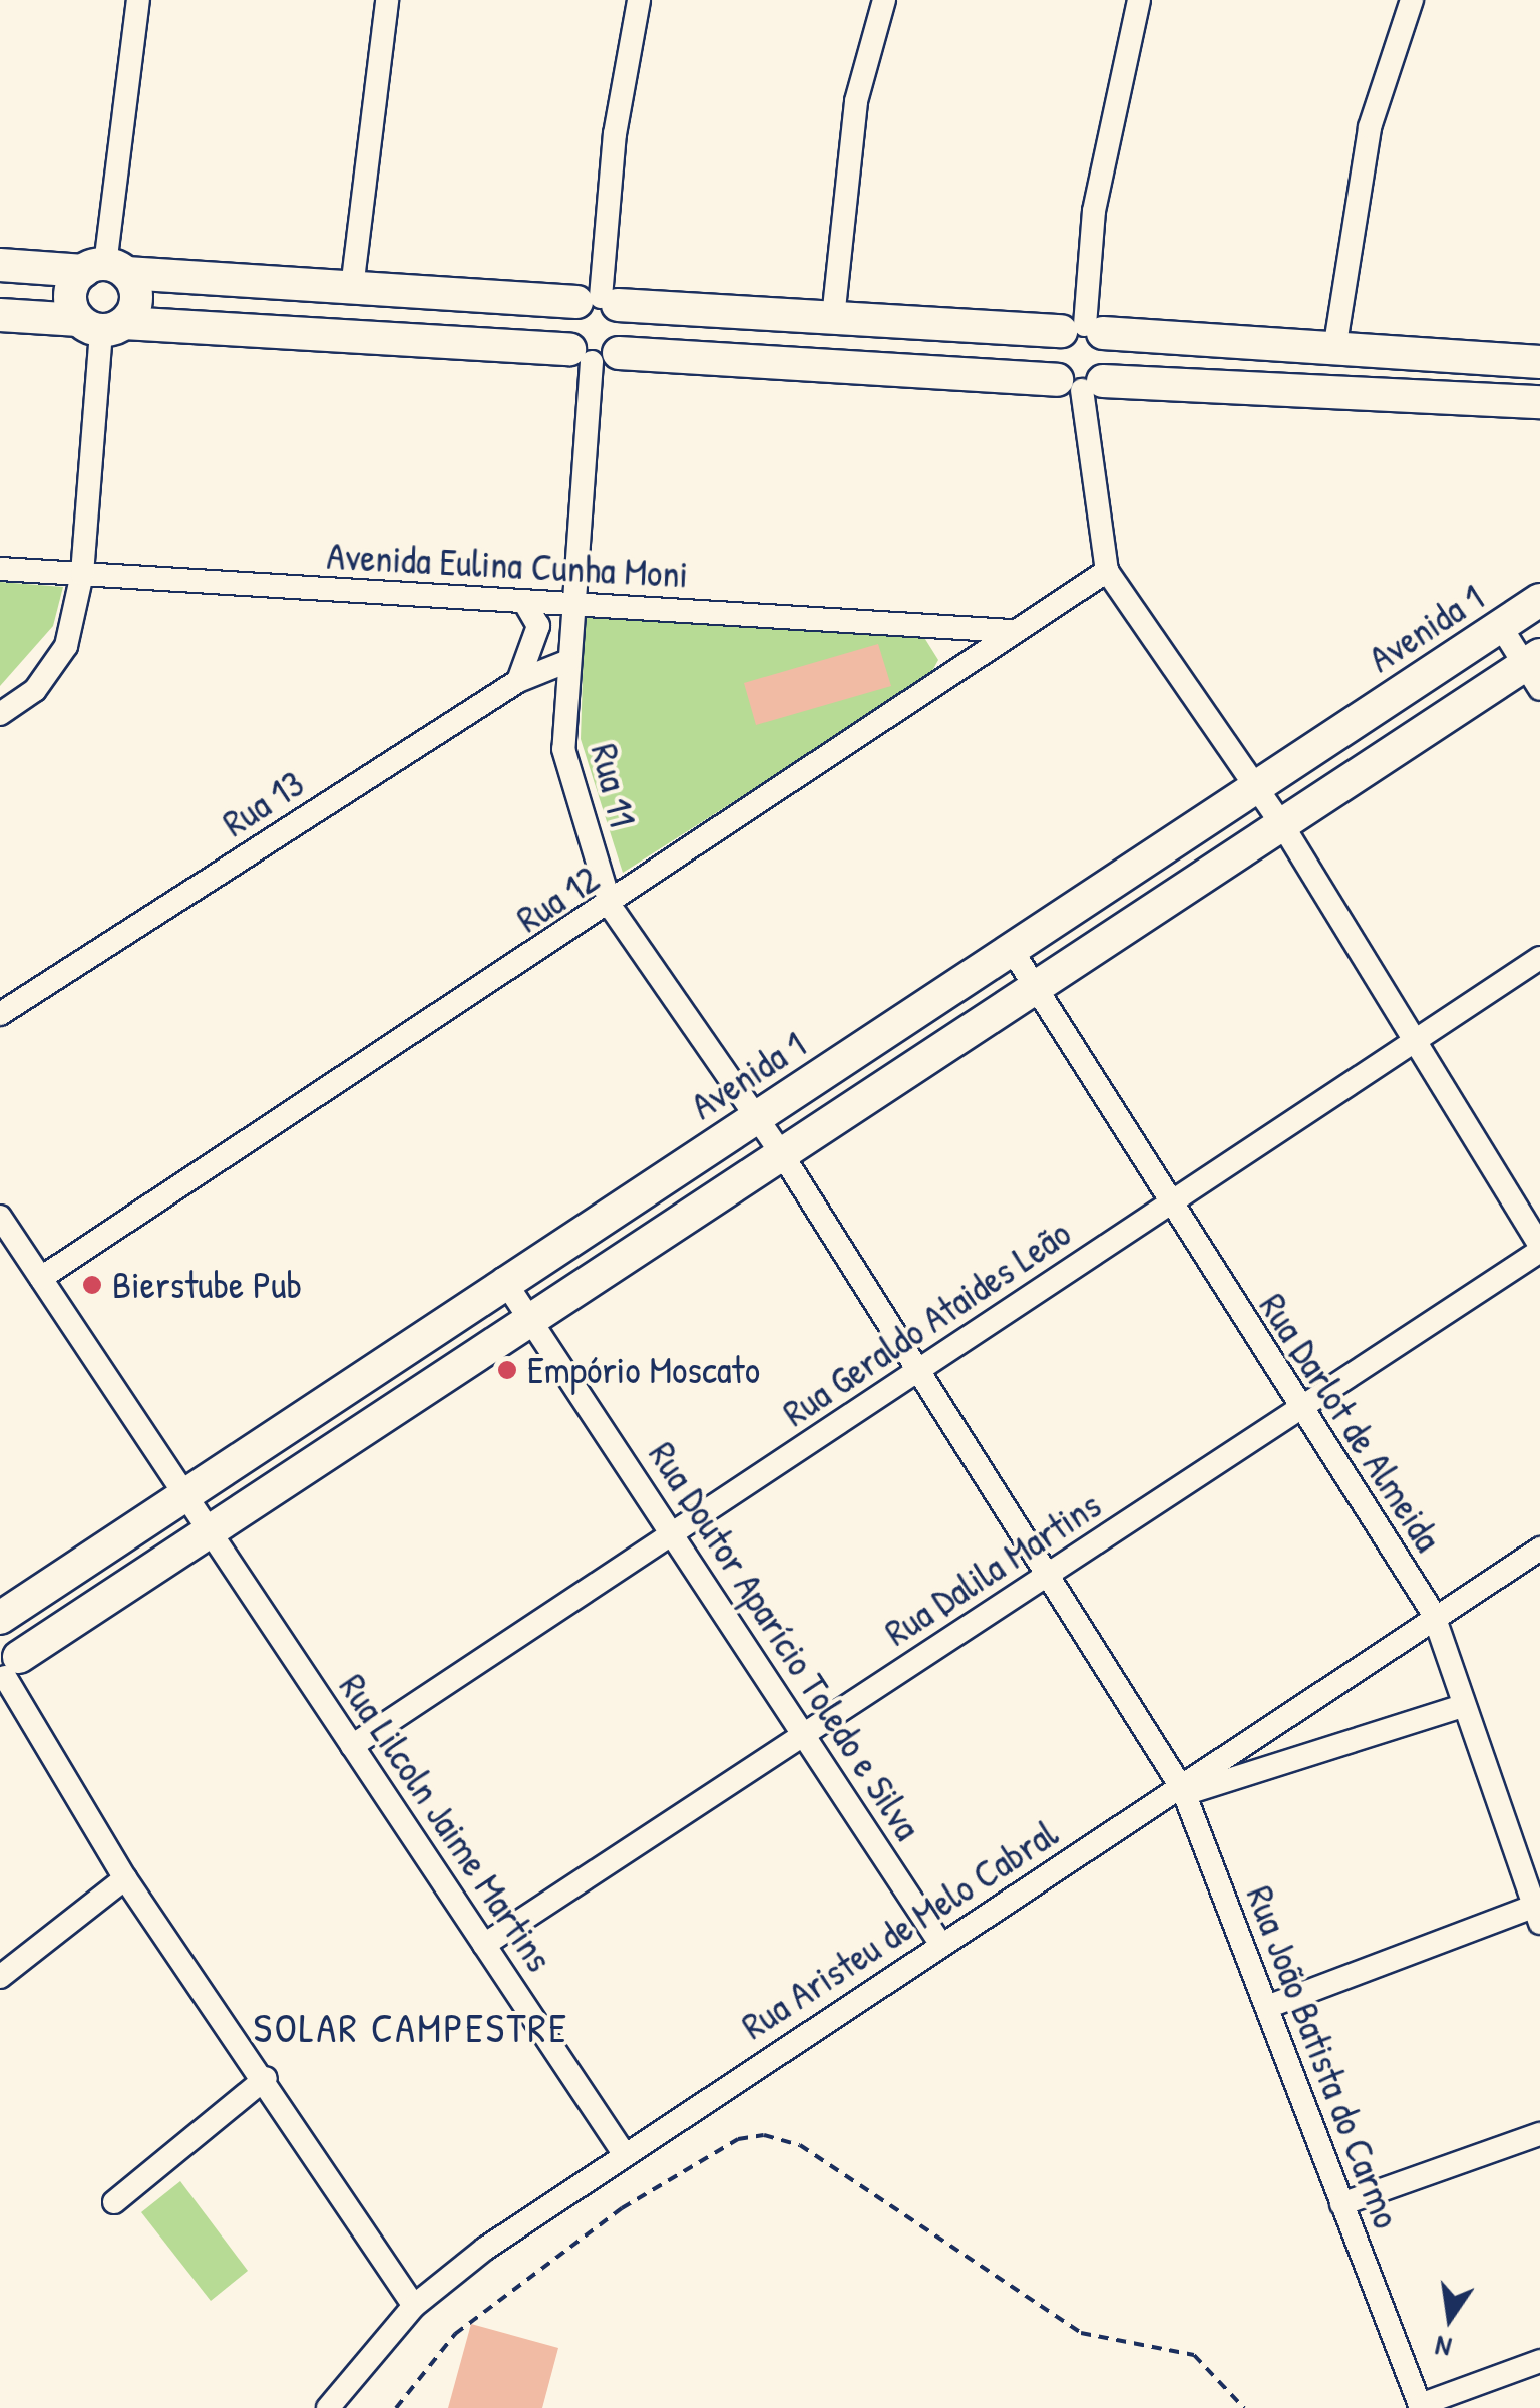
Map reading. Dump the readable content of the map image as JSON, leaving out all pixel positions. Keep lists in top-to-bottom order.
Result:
{
  "streets": {
    "street": [
      "Avenida Eulina Cunha Moni",
      "Avenida 1",
      "Rua 11",
      "Rua 13",
      "Rua 12",
      "Rua Geraldo Ataides Leão",
      "Rua Darlot de Almeida",
      "Rua Dalila Martins",
      "Rua Doutor Aparício Toledo e Silva",
      "Rua Lilcoln Jaime Martins",
      "Rua Aristeu de Melo Cabral",
      "Rua João Batista do Carmo"
    ]
  },
  "crossings": [
    ["Avenida Eulina Cunha Moni", "Rua 11"],
    ["Avenida Eulina Cunha Moni", "Rua 12"],
    ["Avenida 1", "Rua 11"],
    ["Avenida 1", "Rua Darlot de Almeida"],
    ["Avenida 1", "Rua Doutor Aparício Toledo e Silva"],
    ["Avenida 1", "Rua Lilcoln Jaime Martins"],
    ["Rua 11", "Rua 13"],
    ["Rua 11", "Rua 12"],
    ["Rua 11", "Rua Geraldo Ataides Leão"],
    ["Rua 11", "Rua João Batista do Carmo"],
    ["Rua Geraldo Ataides Leão", "Rua Darlot de Almeida"],
    ["Rua Geraldo Ataides Leão", "Rua Doutor Aparício Toledo e Silva"],
    ["Rua Geraldo Ataides Leão", "Rua Lilcoln Jaime Martins"],
    ["Rua Geraldo Ataides Leão", "Rua João Batista do Carmo"],
    ["Rua Darlot de Almeida", "Rua Dalila Martins"],
    ["Rua Darlot de Almeida", "Rua Aristeu de Melo Cabral"],
    ["Rua Dalila Martins", "Rua Doutor Aparício Toledo e Silva"],
    ["Rua Dalila Martins", "Rua Lilcoln Jaime Martins"],
    ["Rua Dalila Martins", "Rua João Batista do Carmo"],
    ["Rua Doutor Aparício Toledo e Silva", "Rua Aristeu de Melo Cabral"],
    ["Rua Lilcoln Jaime Martins", "Rua Aristeu de Melo Cabral"],
    ["Rua Aristeu de Melo Cabral", "Rua João Batista do Carmo"]
  ],
  "districts": ["SOLAR CAMPESTRE"],
  "places": ["Bierstube Pub", "Empório Moscato"],
  "north": "bottom"
}
